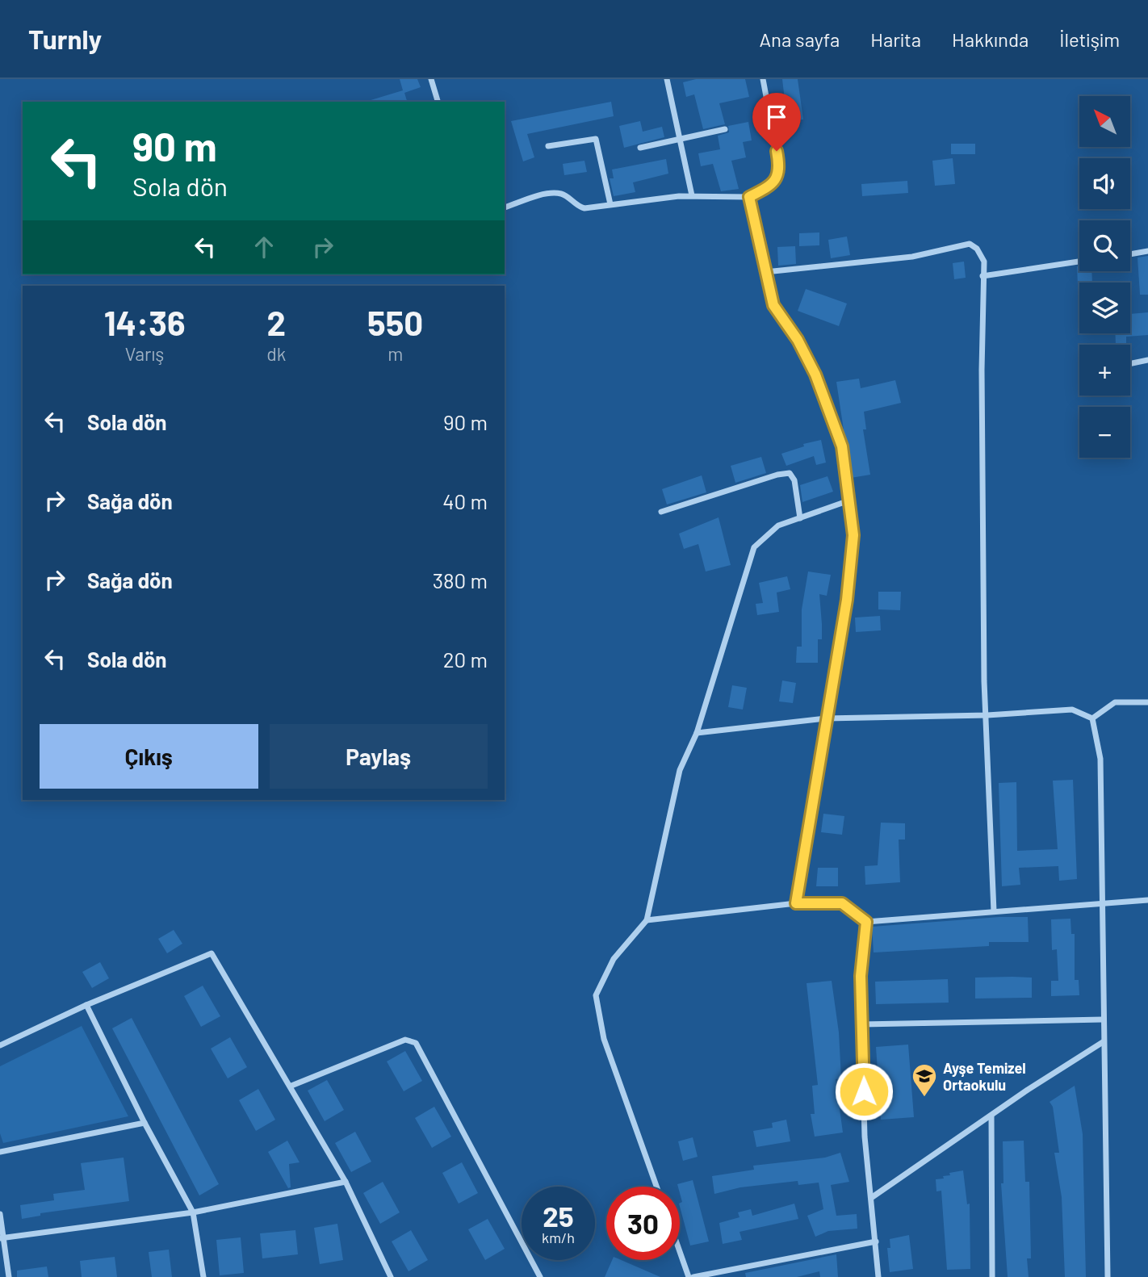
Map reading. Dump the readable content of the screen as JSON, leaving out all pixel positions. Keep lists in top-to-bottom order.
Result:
{
  "places": {
    "school or university": ["Ayşe Temizel Ortaokulu"]
  },
  "north": "top left",
  "page": {
    "header": "Turnly",
    "nav": [
      "Ana sayfa",
      "Harita",
      "Hakkında",
      "İletişim"
    ],
    "map_buttons": ["+", "−"],
    "turn": ["90 m", "Sola dön"],
    "eta": [
      "14:36",
      "Varış",
      "2",
      "dk",
      "550",
      "m"
    ],
    "list": [
      {
        "name": "Sola dön",
        "value": "90 m"
      },
      {
        "name": "Sağa dön",
        "value": "40 m"
      },
      {
        "name": "Sağa dön",
        "value": "380 m"
      },
      {
        "name": "Sola dön",
        "value": "20 m"
      }
    ],
    "buttons": ["Çıkış", "Paylaş"],
    "speed": "25 km/h",
    "limit": "30"
  }
}
